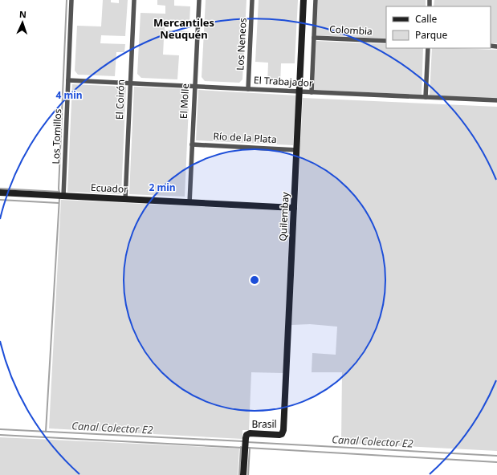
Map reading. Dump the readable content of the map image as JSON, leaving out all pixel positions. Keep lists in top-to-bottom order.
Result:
{
  "streets": {
    "street": [
      "Colombia",
      "Los Neneos",
      "El Trabajador",
      "El Coirón",
      "El Molle",
      "Los Tomillos",
      "Río de la Plata",
      "Ecuador",
      "Quilembay",
      "Brasil"
    ]
  },
  "crossings": [
    ["Los Neneos", "El Trabajador"],
    ["El Trabajador", "El Coirón"],
    ["El Trabajador", "El Molle"],
    ["El Trabajador", "Los Tomillos"],
    ["El Trabajador", "Quilembay"],
    ["El Coirón", "Ecuador"],
    ["El Molle", "Río de la Plata"],
    ["El Molle", "Ecuador"],
    ["Los Tomillos", "Ecuador"],
    ["Río de la Plata", "Quilembay"],
    ["Ecuador", "Quilembay"],
    ["Quilembay", "Brasil"]
  ],
  "districts": ["Mercantiles Neuquén"],
  "water": ["Canal Colector E2"],
  "legend": ["Calle", "Parque"],
  "north": "top",
  "rings": ["4 min", "2 min"]
}
